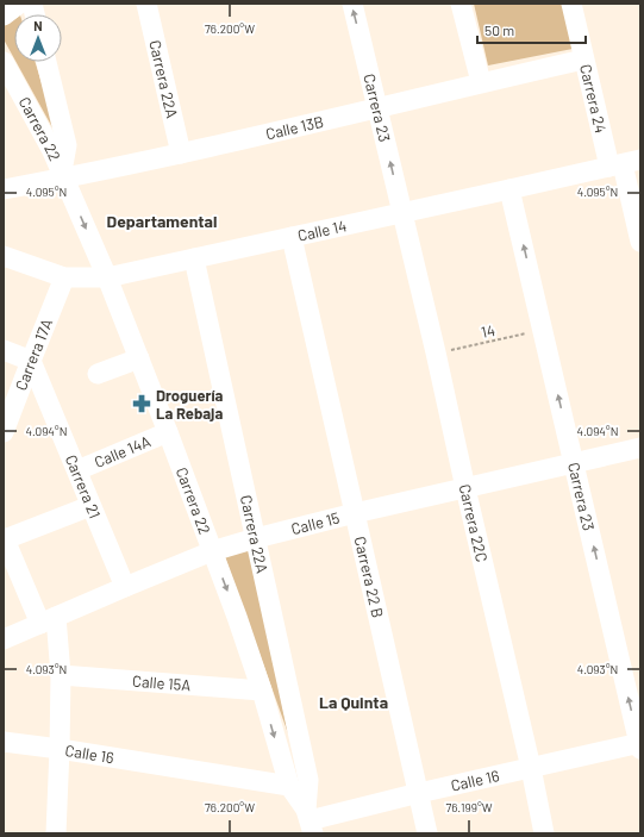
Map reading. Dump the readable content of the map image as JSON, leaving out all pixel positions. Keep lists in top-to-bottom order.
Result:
{
  "streets": {
    "street": [
      "Carrera 22A",
      "Carrera 24",
      "Carrera 23",
      "Calle 13B",
      "Carrera 22",
      "Calle 14",
      "Carrera 17A",
      "Calle 14A",
      "Carrera 21",
      "Calle 15",
      "Carrera 22C",
      "Carrera 22 B",
      "Calle 15A",
      "Calle 16"
    ],
    "path": ["14"]
  },
  "crossings": [
    ["Carrera 22A", "Calle 13B"],
    ["Carrera 22A", "Carrera 22"],
    ["Carrera 22A", "Calle 14"],
    ["Carrera 22A", "Calle 15"],
    ["Carrera 22A", "Calle 16"],
    ["Carrera 24", "Calle 13B"],
    ["Carrera 24", "Calle 14"],
    ["Carrera 23", "Calle 13B"],
    ["Carrera 23", "Calle 14"],
    ["Carrera 23", "14"],
    ["Carrera 23", "Calle 15"],
    ["Carrera 23", "Carrera 22C"],
    ["Carrera 23", "Calle 16"],
    ["Calle 13B", "Carrera 22"],
    ["Carrera 22", "Calle 14"],
    ["Carrera 22", "Calle 14A"],
    ["Carrera 22", "Calle 15"],
    ["Carrera 22", "Calle 15A"],
    ["Carrera 22", "Calle 16"],
    ["Calle 14", "Carrera 17A"],
    ["Calle 14", "Carrera 22C"],
    ["Calle 14", "Carrera 22 B"],
    ["14", "Carrera 22C"],
    ["Carrera 17A", "Carrera 21"],
    ["Calle 14A", "Carrera 21"],
    ["Carrera 21", "Calle 15"],
    ["Calle 15", "Carrera 22C"],
    ["Calle 15", "Carrera 22 B"],
    ["Carrera 22C", "Calle 16"],
    ["Carrera 22 B", "Calle 16"]
  ],
  "one_way": ["Carrera 23", "Carrera 22"],
  "districts": ["Departamental", "La Quinta"],
  "places": {
    "pharmacy": ["Droguería La Rebaja"]
  },
  "scale_bar": "50 m",
  "north": "top",
  "coordinates": [
    "76.200°W",
    "4.095°N",
    "4.094°N",
    "4.093°N",
    "76.199°W"
  ]
}
